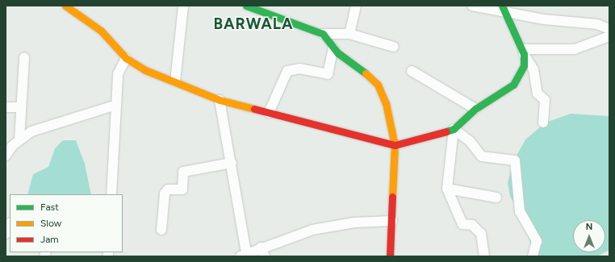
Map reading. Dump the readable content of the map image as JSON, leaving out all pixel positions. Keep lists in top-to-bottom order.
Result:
{
  "districts": ["BARWALA"],
  "legend": ["Fast", "Slow", "Jam"],
  "north": "top"
}
